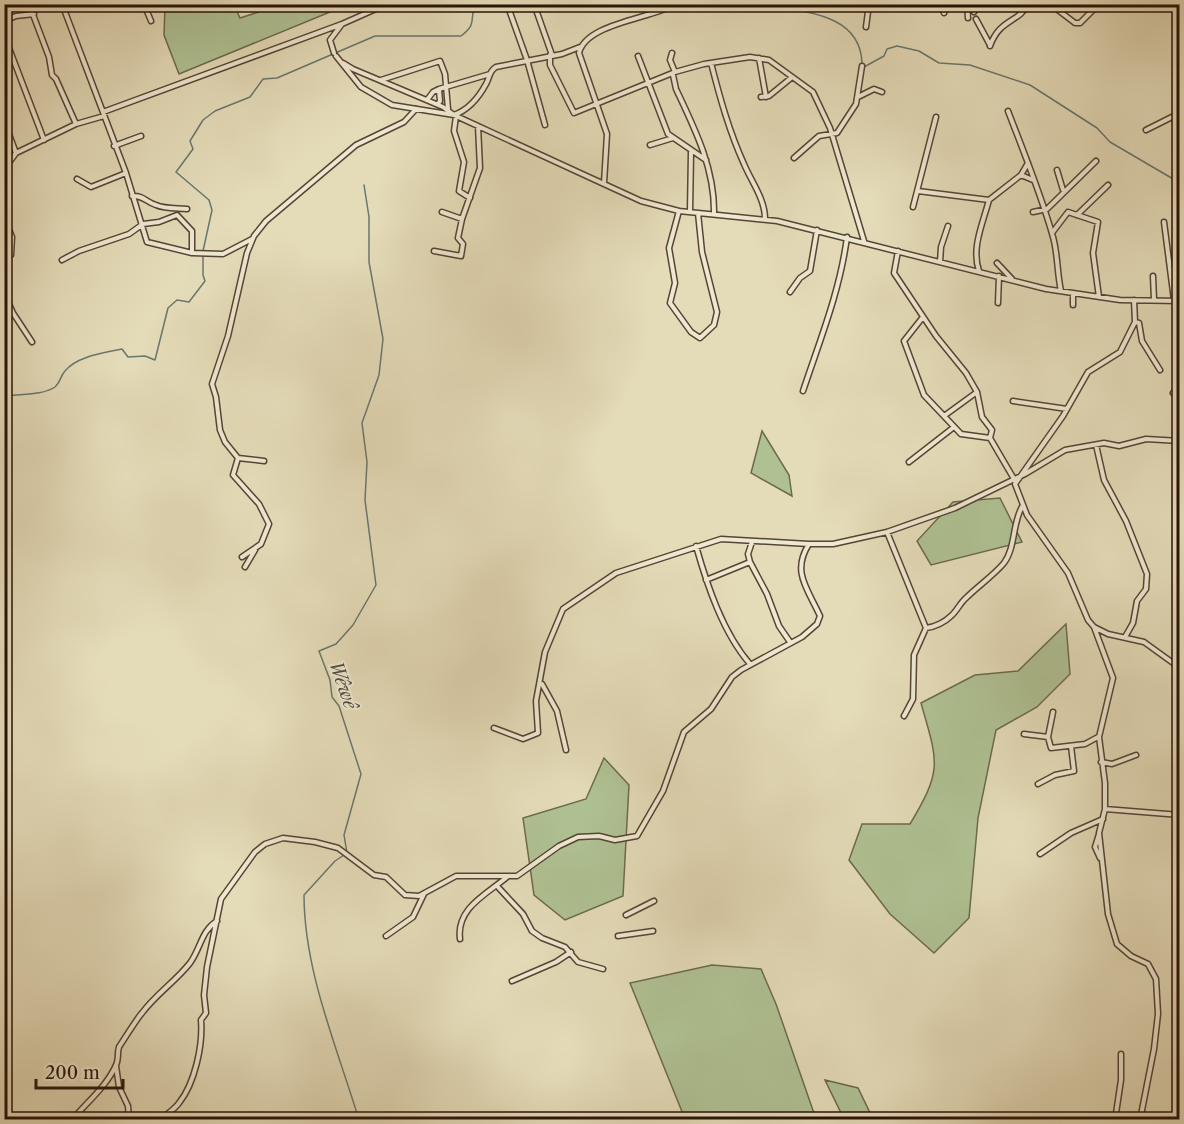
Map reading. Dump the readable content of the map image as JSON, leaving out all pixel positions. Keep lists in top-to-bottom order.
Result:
{
  "water": ["Wêwê"],
  "scale_bar": "200 m"
}
